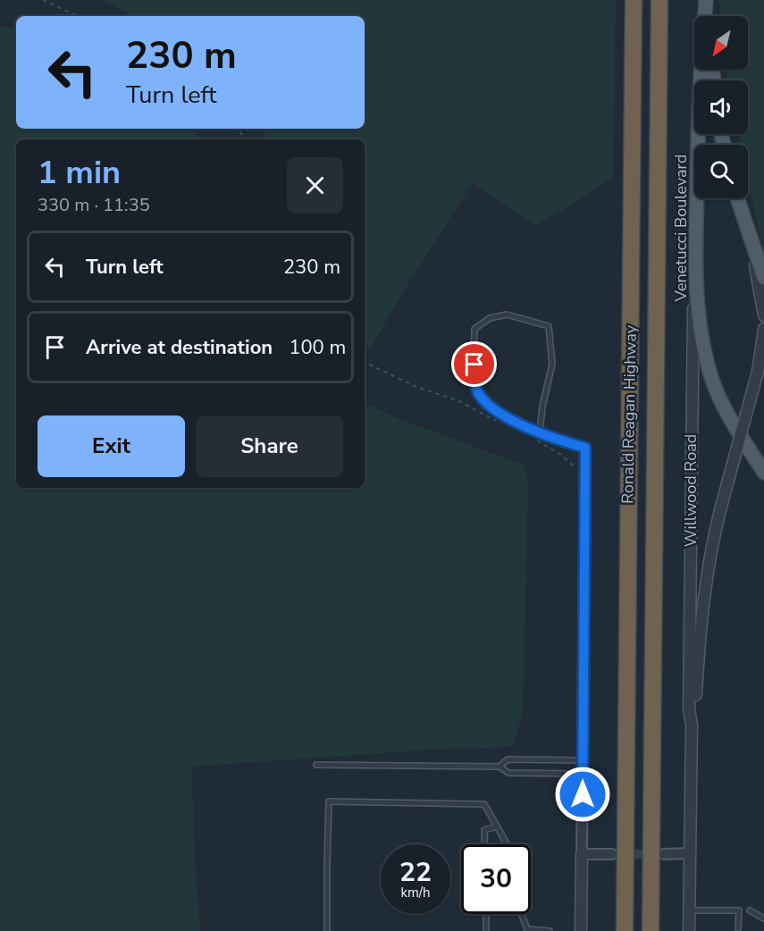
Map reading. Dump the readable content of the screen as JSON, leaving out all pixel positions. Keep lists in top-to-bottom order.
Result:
{
  "streets": {
    "highway": ["Ronald Reagan Highway"],
    "main road": ["Venetucci Boulevard"],
    "street": ["Willwood Road"]
  },
  "crossings": [
    ["Venetucci Boulevard", "Willwood Road"]
  ],
  "north": "bottom left",
  "page": {
    "turn": ["230 m", "Turn left"],
    "heading": ["1 min", "330 m · 11:35"],
    "list": [
      {
        "name": "Turn left",
        "value": "230 m"
      },
      {
        "name": "Arrive at destination",
        "value": "100 m"
      }
    ],
    "buttons": ["Exit", "Share"],
    "speed": "22 km/h",
    "limit": "30"
  }
}
